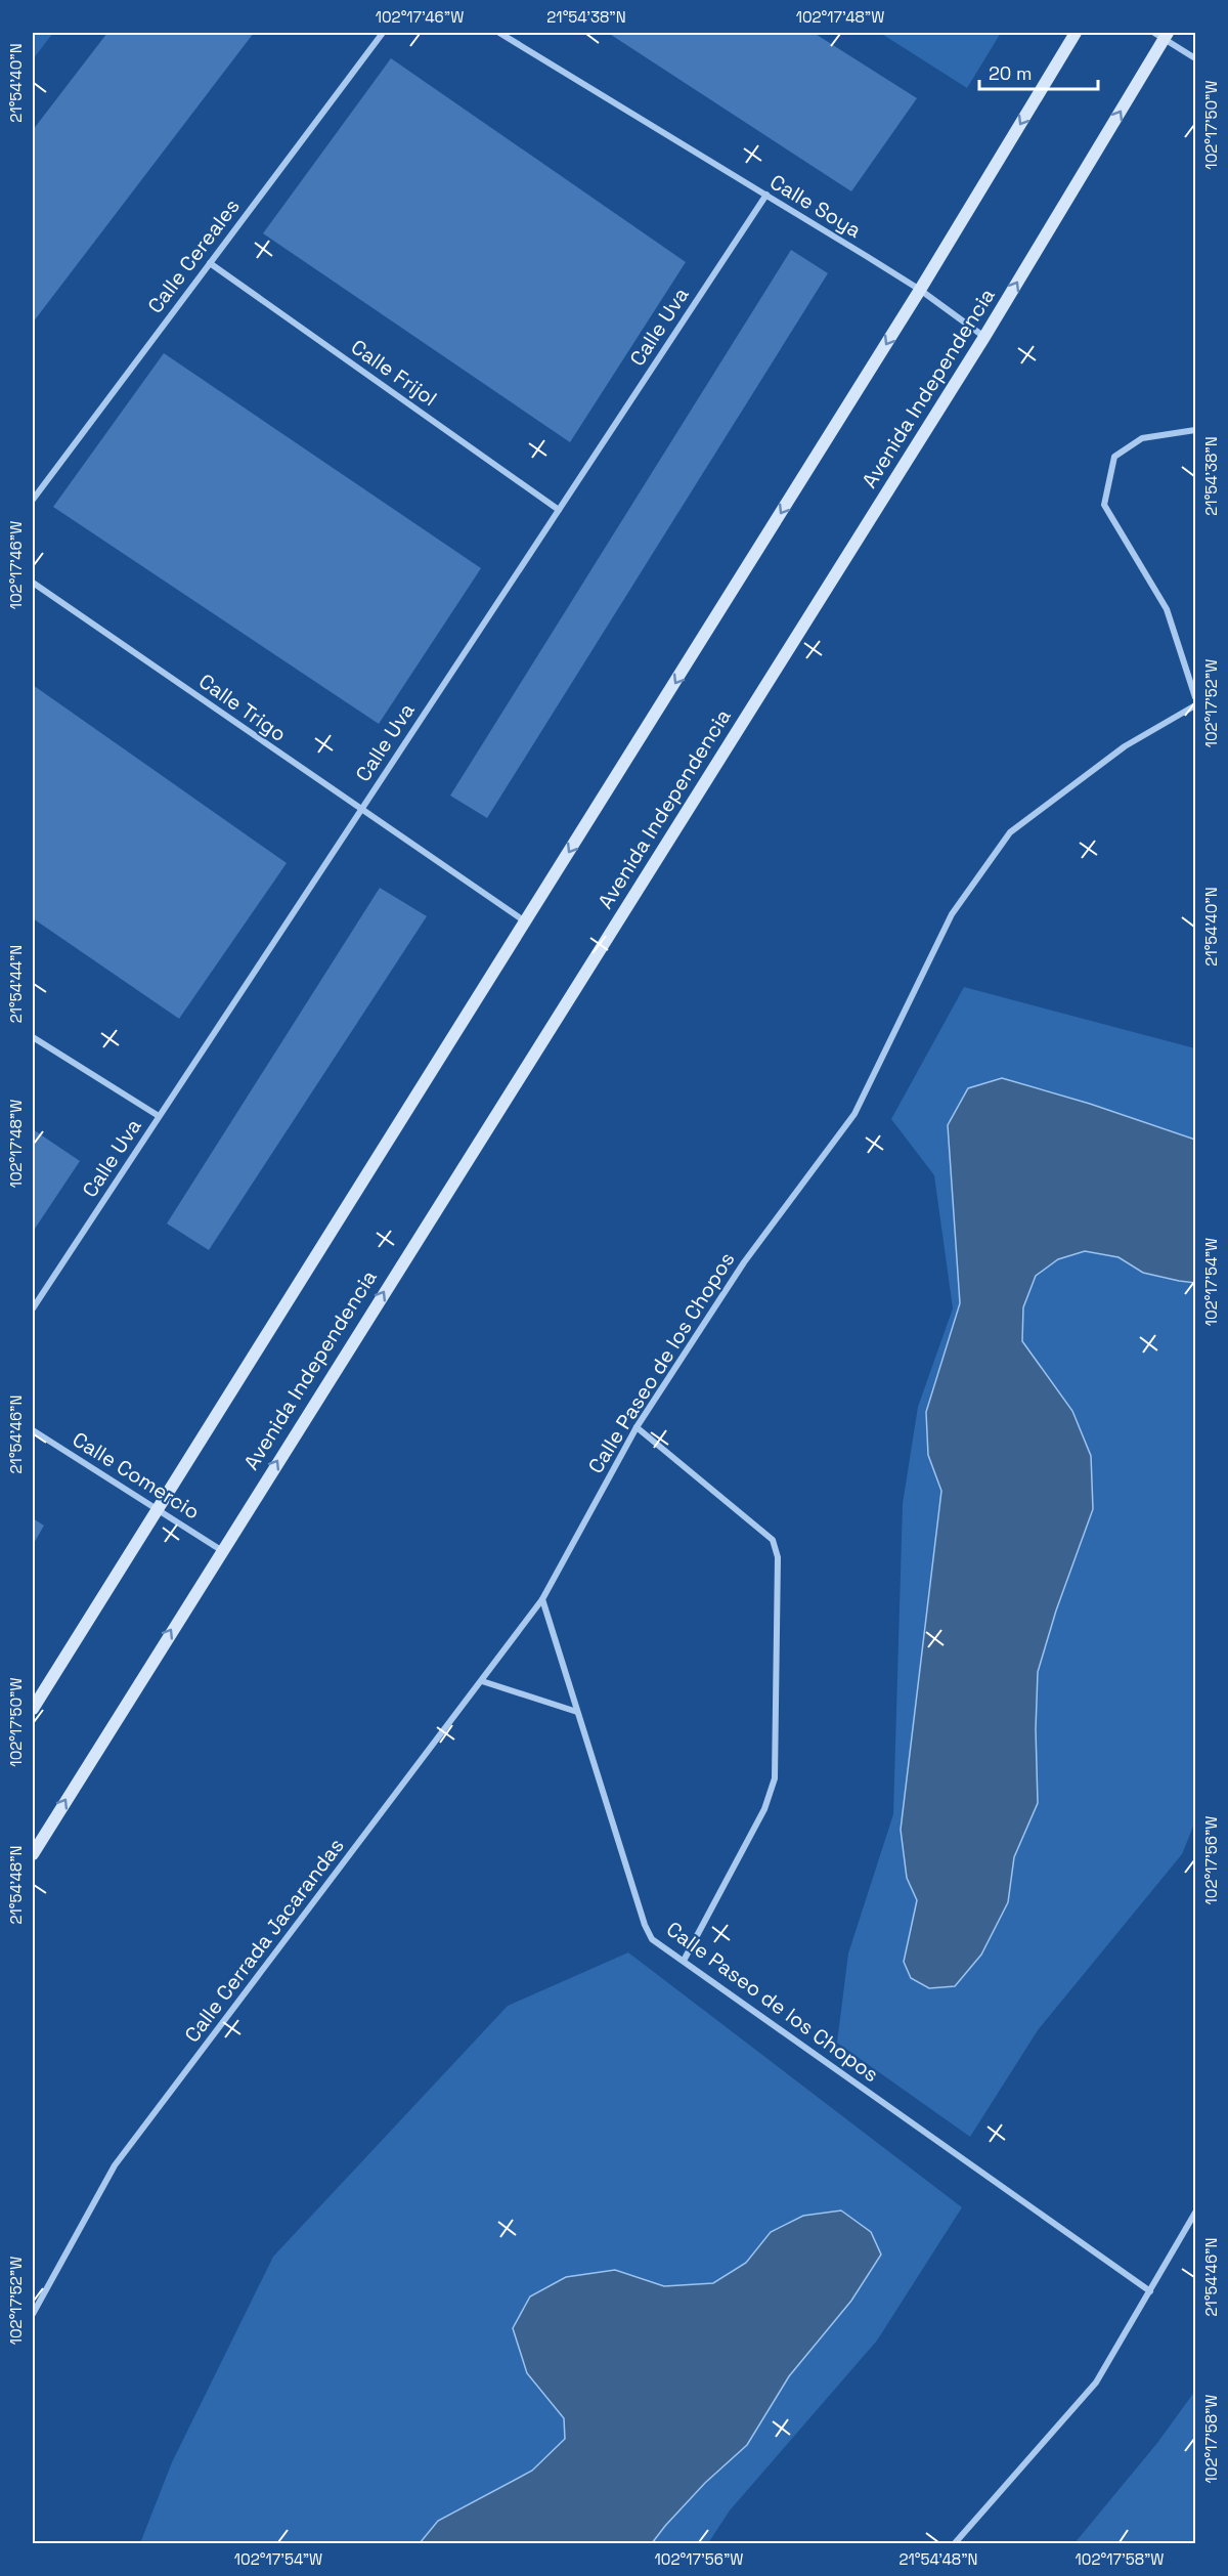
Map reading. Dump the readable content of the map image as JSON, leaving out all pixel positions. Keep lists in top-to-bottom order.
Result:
{
  "streets": {
    "main road": ["Avenida Independencia"],
    "street": [
      "Calle Soya",
      "Calle Cereales",
      "Calle Uva",
      "Calle Frijol",
      "Calle Trigo",
      "Calle Paseo de los Chopos",
      "Calle Comercio",
      "Calle Cerrada Jacarandas"
    ]
  },
  "crossings": [
    ["Calle Soya", "Calle Uva"],
    ["Calle Soya", "Avenida Independencia"],
    ["Calle Cereales", "Calle Frijol"],
    ["Calle Uva", "Calle Frijol"],
    ["Calle Uva", "Calle Trigo"],
    ["Avenida Independencia", "Calle Comercio"],
    ["Calle Paseo de los Chopos", "Calle Cerrada Jacarandas"]
  ],
  "scale_bar": "20 m",
  "coordinates": [
    "102°17'46\"W",
    "21°54'38\"N",
    "102°17'48\"W",
    "21°54'40\"N",
    "102°17'50\"W",
    "102°17'52\"W",
    "21°54'44\"N",
    "102°17'54\"W",
    "21°54'46\"N",
    "102°17'56\"W",
    "21°54'48\"N",
    "102°17'58\"W"
  ]
}
